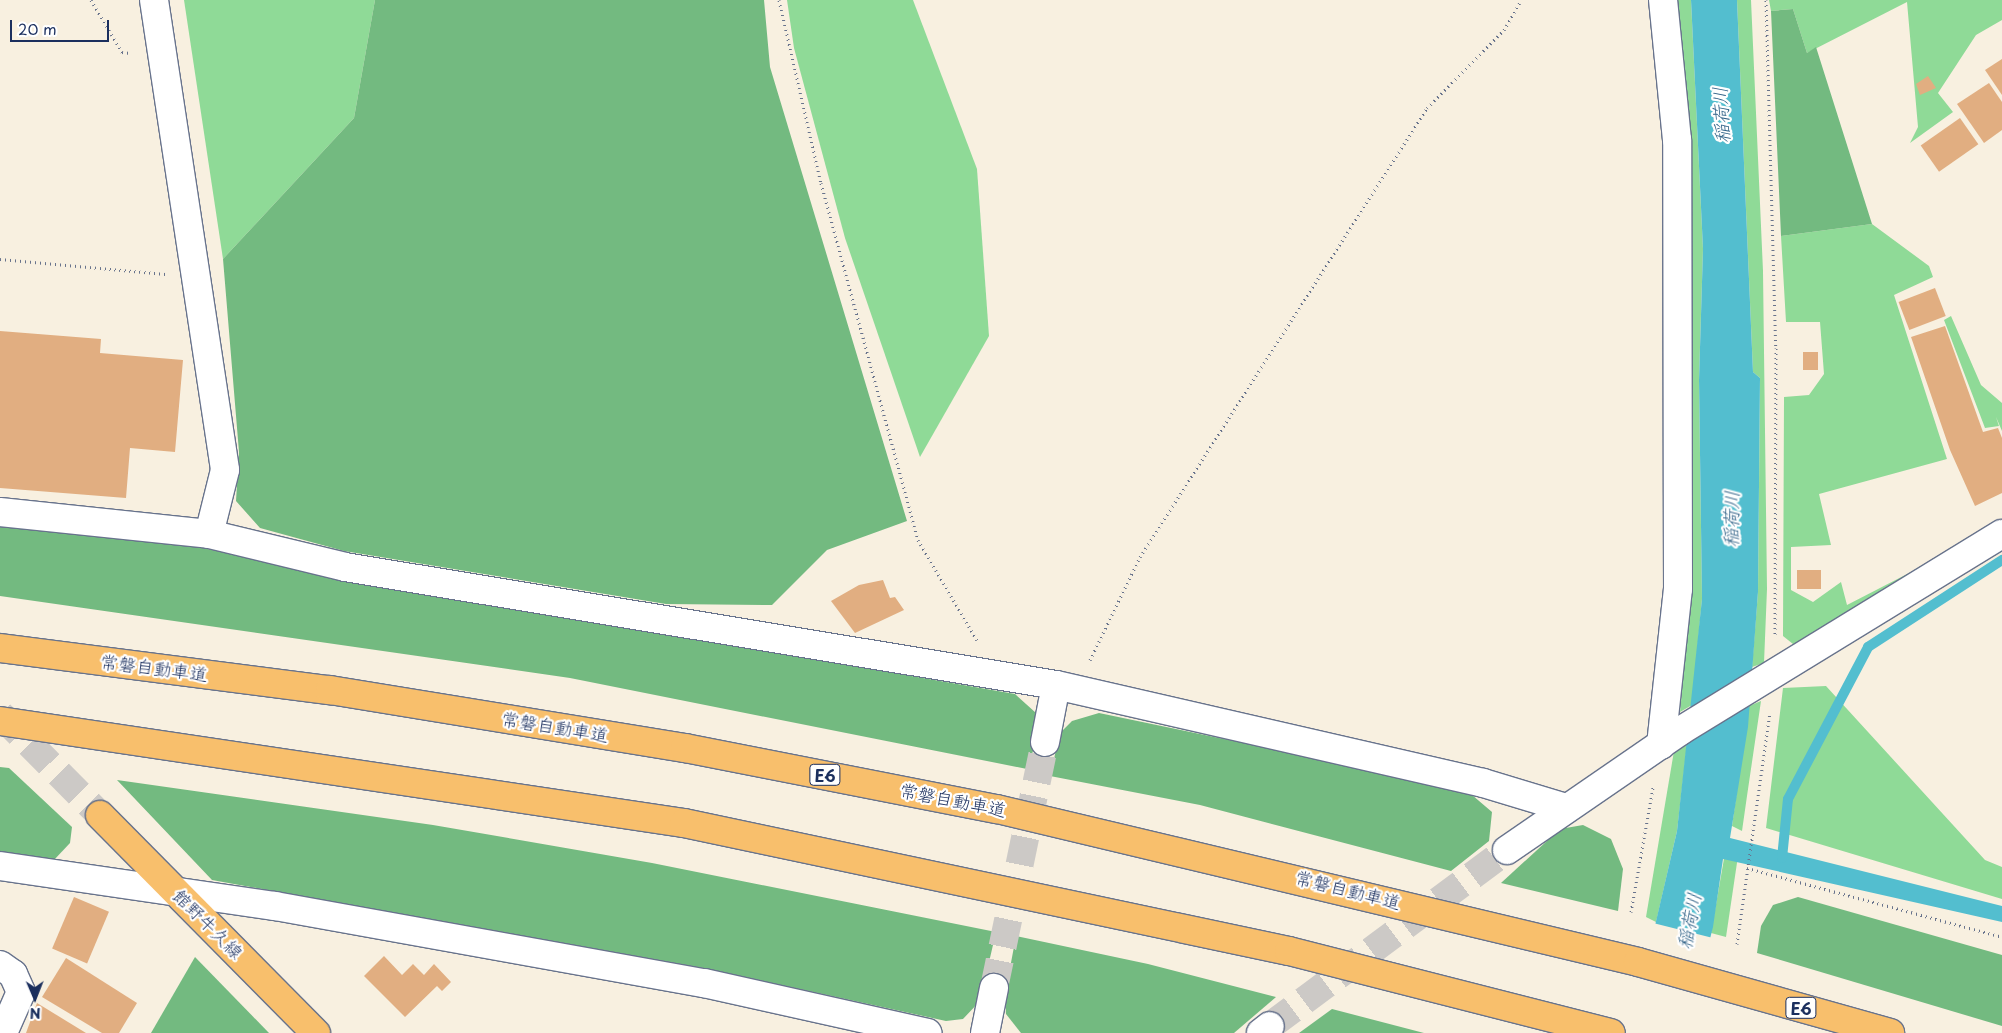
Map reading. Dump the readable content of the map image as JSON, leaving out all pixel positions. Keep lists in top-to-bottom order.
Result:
{
  "streets": {
    "main road": ["常磐自動車道", "E6", "館野牛久線"]
  },
  "water": ["稲荷川"],
  "scale_bar": "20 m",
  "north": "bottom"
}
